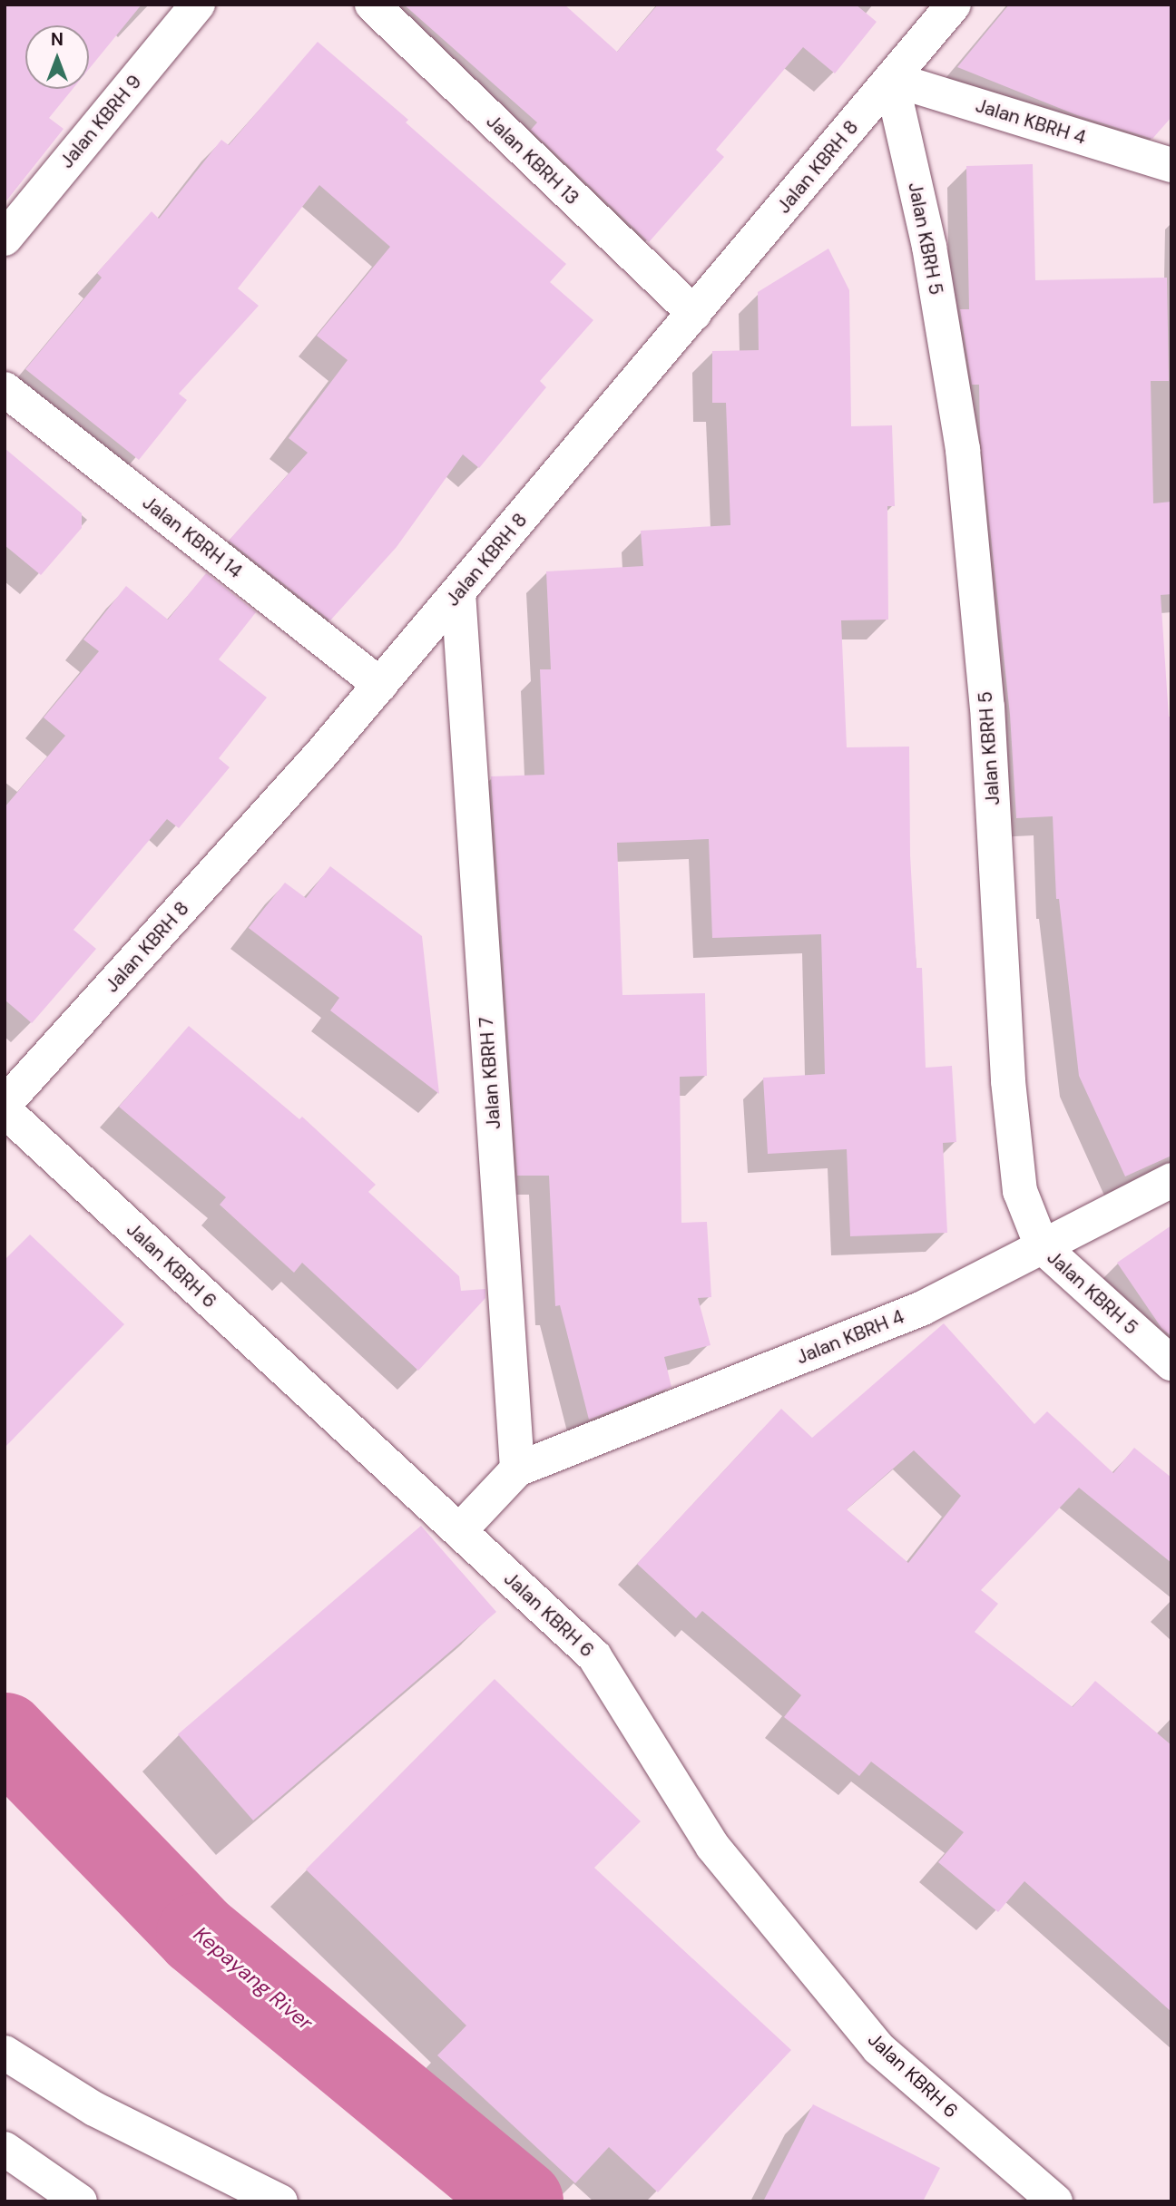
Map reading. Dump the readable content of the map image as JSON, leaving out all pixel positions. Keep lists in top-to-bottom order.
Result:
{
  "streets": {
    "street": [
      "Jalan KBRH 9",
      "Jalan KBRH 4",
      "Jalan KBRH 13",
      "Jalan KBRH 8",
      "Jalan KBRH 5",
      "Jalan KBRH 14",
      "Jalan KBRH 7",
      "Jalan KBRH 6"
    ]
  },
  "crossings": [
    ["Jalan KBRH 4", "Jalan KBRH 8"],
    ["Jalan KBRH 4", "Jalan KBRH 5"],
    ["Jalan KBRH 4", "Jalan KBRH 7"],
    ["Jalan KBRH 13", "Jalan KBRH 8"],
    ["Jalan KBRH 8", "Jalan KBRH 5"],
    ["Jalan KBRH 8", "Jalan KBRH 14"],
    ["Jalan KBRH 8", "Jalan KBRH 7"]
  ],
  "water": ["Kepayang River"],
  "north": "top"
}
